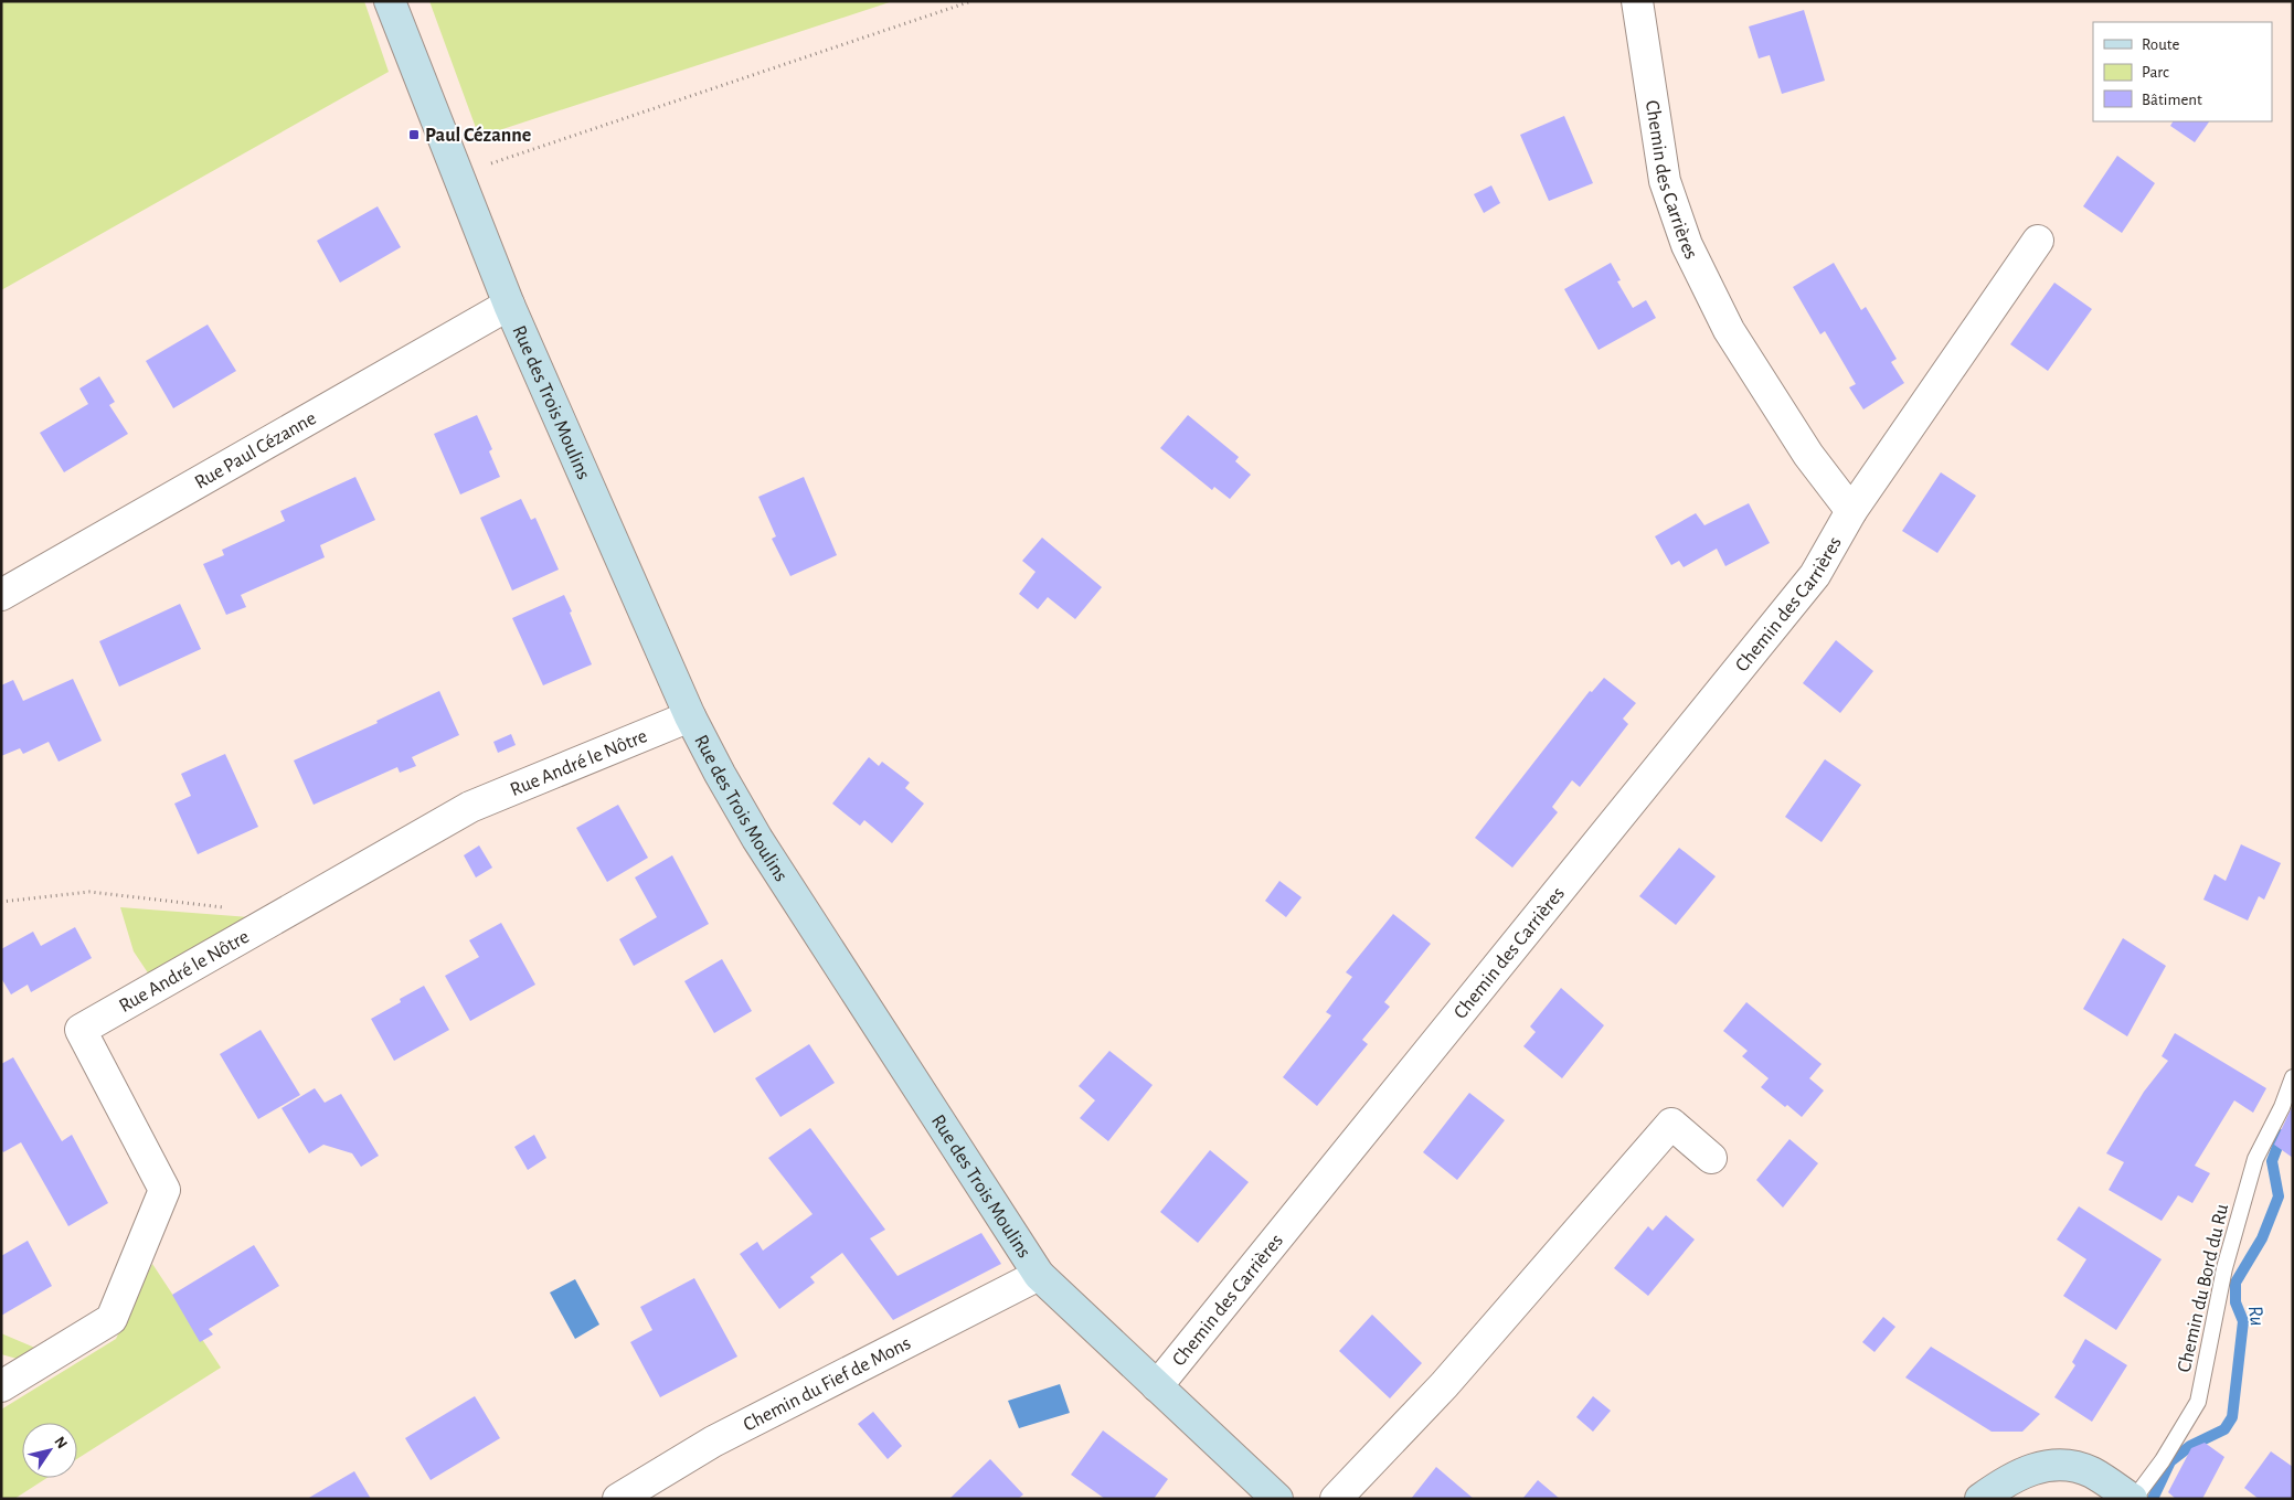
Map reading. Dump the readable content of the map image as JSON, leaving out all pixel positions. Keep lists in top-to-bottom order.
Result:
{
  "streets": {
    "street": [
      "Chemin des Carrières",
      "Rue des Trois Moulins",
      "Rue Paul Cézanne",
      "Rue André le Nôtre",
      "Chemin du Fief de Mons"
    ],
    "lane": ["Chemin du Bord du Ru"]
  },
  "crossings": [
    ["Chemin des Carrières", "Rue des Trois Moulins"],
    ["Rue des Trois Moulins", "Rue Paul Cézanne"],
    ["Rue des Trois Moulins", "Rue André le Nôtre"],
    ["Rue des Trois Moulins", "Chemin du Fief de Mons"]
  ],
  "water": ["Ru"],
  "places": {
    "transit": ["Paul Cézanne"]
  },
  "legend": ["Route", "Parc", "Bâtiment"],
  "north": "top right"
}
